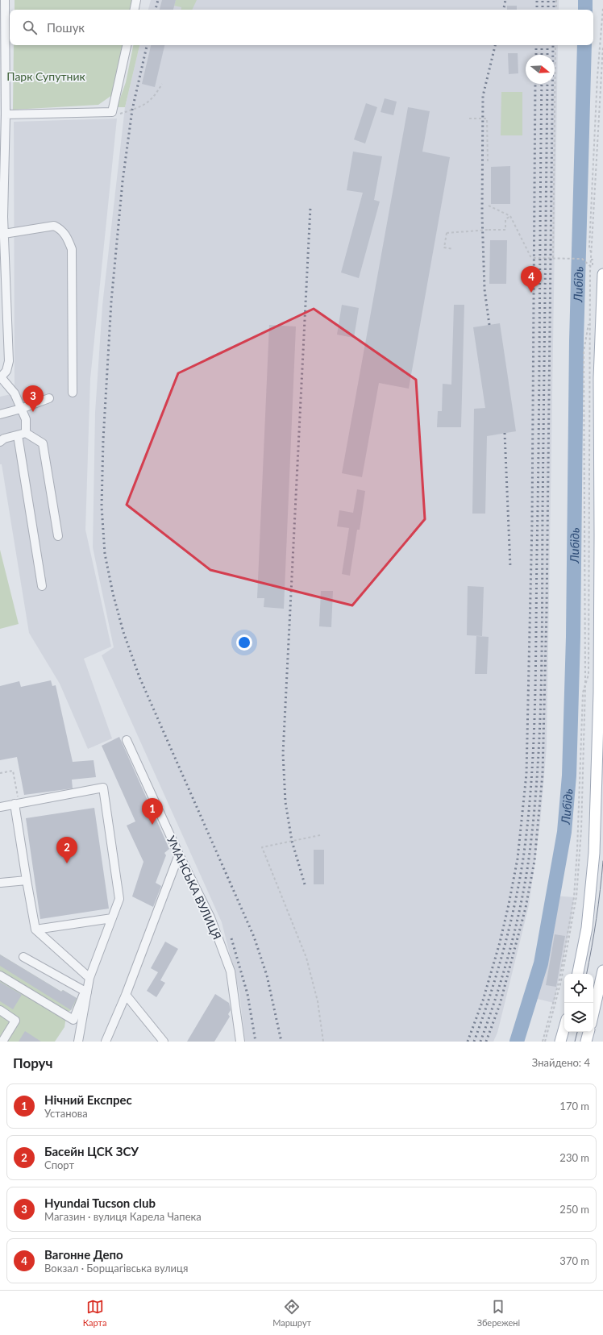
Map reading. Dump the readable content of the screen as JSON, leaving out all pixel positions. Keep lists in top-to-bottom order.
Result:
{
  "streets": {
    "street": ["УМАНСЬКА ВУЛИЦЯ"]
  },
  "water": ["Либідь"],
  "parks": ["Парк Супутник"],
  "north": "right",
  "page": {
    "search": "Пошук",
    "pins": [
      "4",
      "3",
      "1",
      "2"
    ],
    "heading": ["Поруч", "Знайдено: 4"],
    "list": [
      {
        "mark": "1",
        "name": "Нічний Експрес",
        "note": "Установа",
        "value": "170 m"
      },
      {
        "mark": "2",
        "name": "Басейн ЦСК ЗСУ",
        "note": "Спорт",
        "value": "230 m"
      },
      {
        "mark": "3",
        "name": "Hyundai Tucson club",
        "note": "Магазин · вулиця Карела Чапека",
        "value": "250 m"
      },
      {
        "mark": "4",
        "name": "Вагонне Депо",
        "note": "Вокзал · Борщагівська вулиця",
        "value": "370 m"
      }
    ],
    "nav": ["Карта", "Маршрут", "Збережені"]
  }
}
